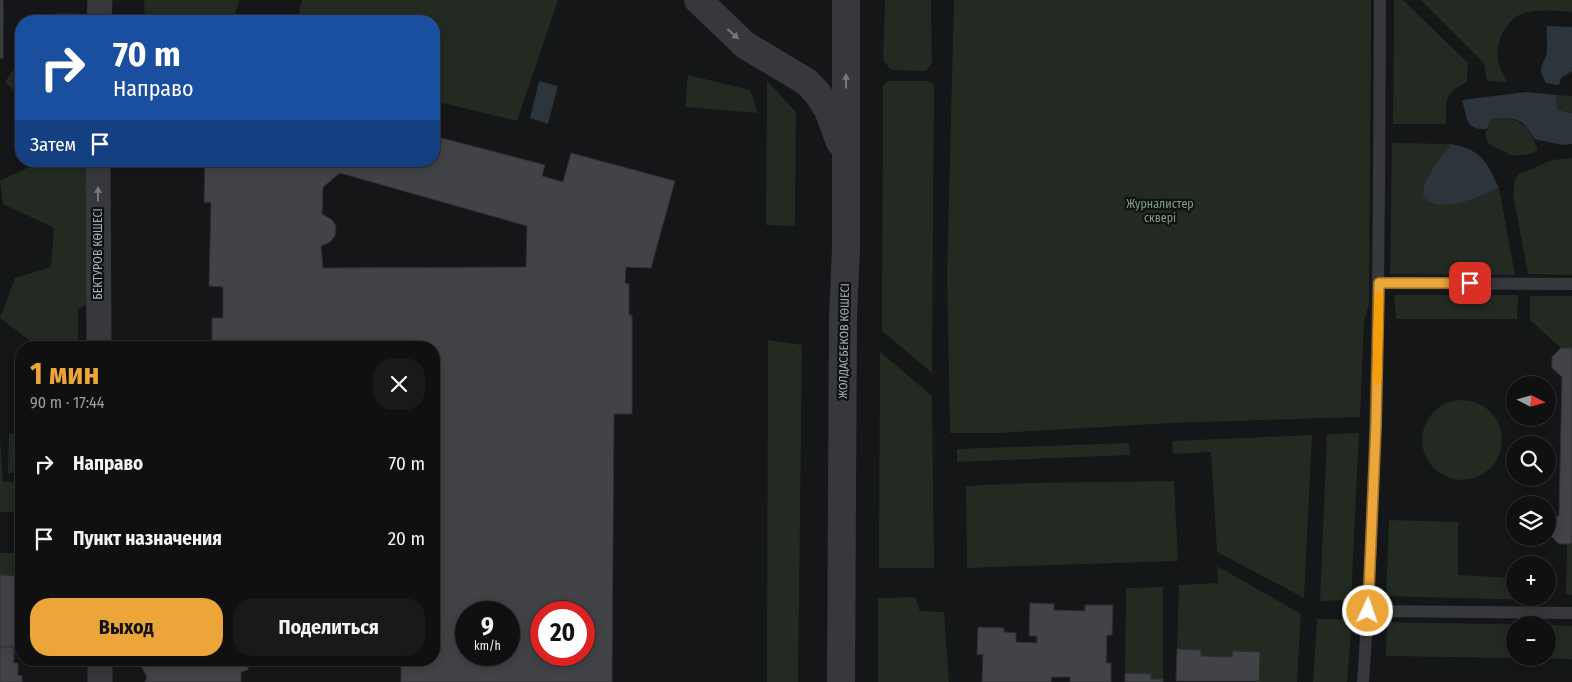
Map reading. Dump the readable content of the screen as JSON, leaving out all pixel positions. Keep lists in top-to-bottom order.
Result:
{
  "streets": {
    "street": ["БЕКТУРОВ КӨШЕСІ", "ЖОЛДАСБЕКОВ КӨШЕСІ"]
  },
  "one_way": ["БЕКТУРОВ КӨШЕСІ"],
  "parks": ["Журналиcтер сквері"],
  "north": "right",
  "page": {
    "turn": ["70 m", "Направо"],
    "then": "Затем",
    "heading": ["1 мин", "90 m · 17:44"],
    "map_buttons": ["+", "−"],
    "list": [
      {
        "name": "Направо",
        "value": "70 m"
      },
      {
        "name": "Пункт назначения",
        "value": "20 m"
      }
    ],
    "buttons": ["Выход", "Поделиться"],
    "speed": "9 km/h",
    "limit": "20"
  }
}
